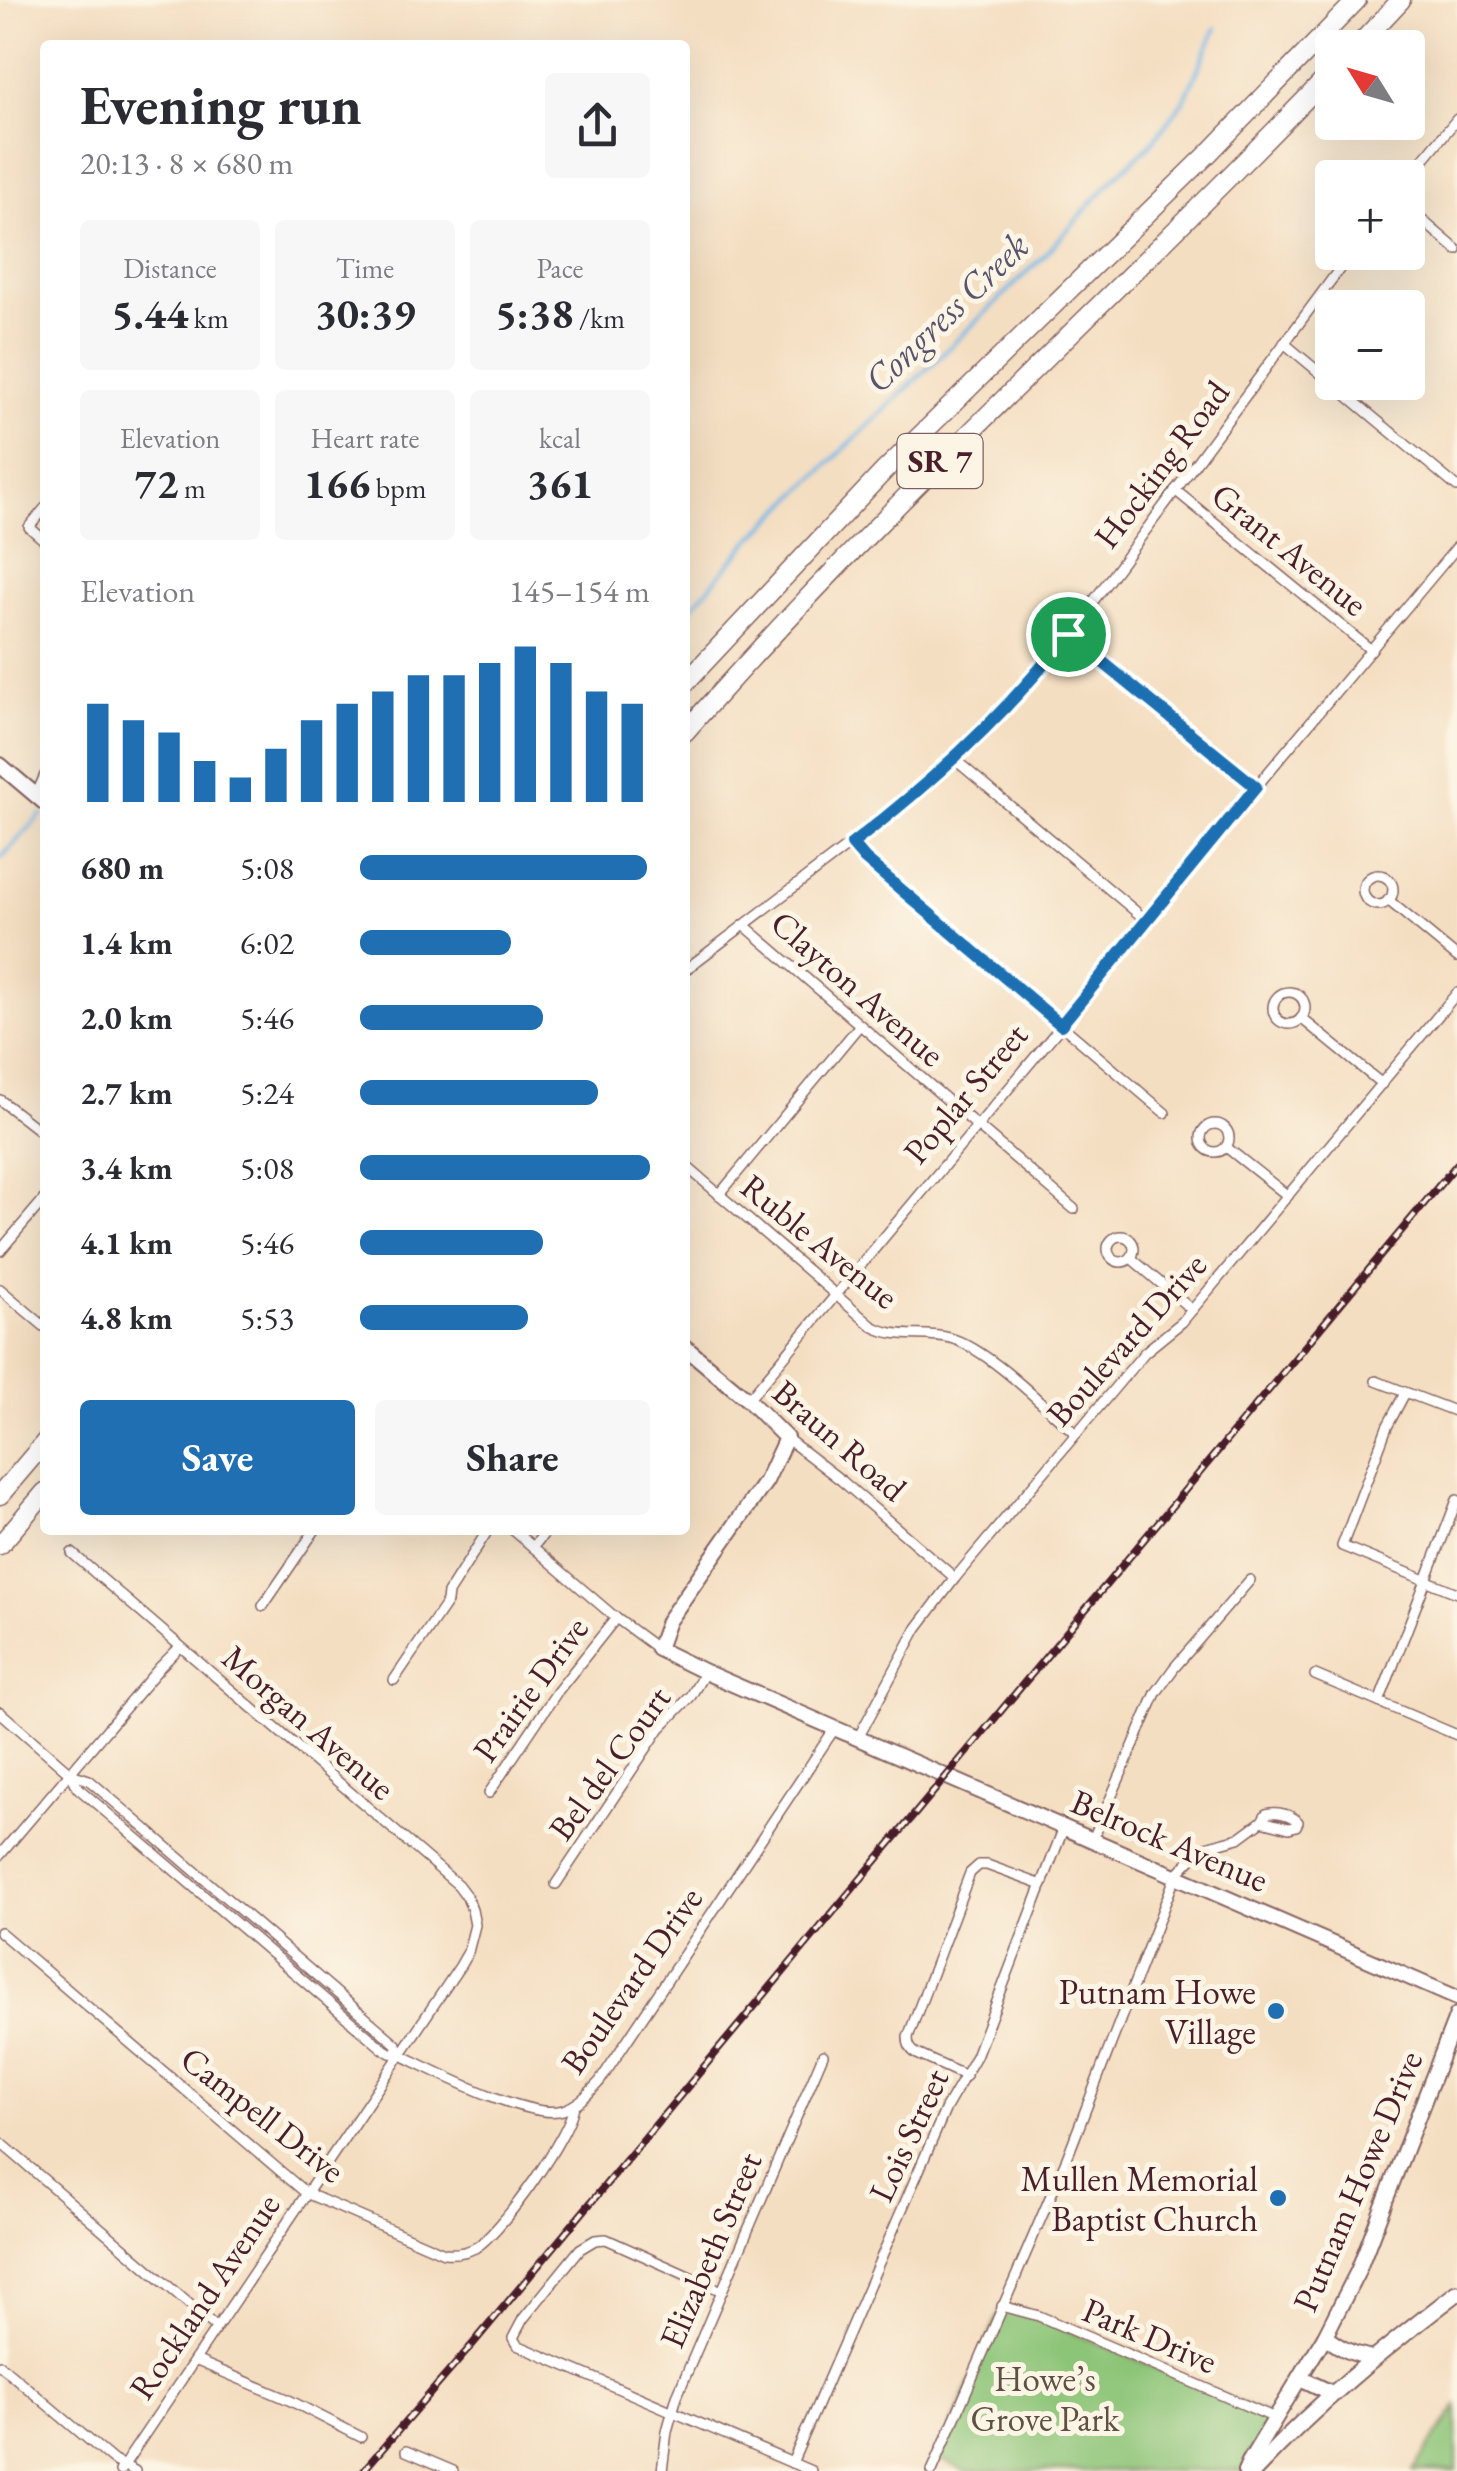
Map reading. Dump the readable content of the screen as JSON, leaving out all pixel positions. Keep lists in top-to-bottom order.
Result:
{
  "streets": {
    "highway": ["SR 7"],
    "street": [
      "Hocking Road",
      "Grant Avenue",
      "Clayton Avenue",
      "Poplar Street",
      "Ruble Avenue",
      "Boulevard Drive",
      "Braun Road",
      "Prairie Drive",
      "Morgan Avenue",
      "Bel del Court",
      "Belrock Avenue",
      "Campell Drive",
      "Lois Street",
      "Putnam Howe Drive",
      "Elizabeth Street",
      "Rockland Avenue",
      "Park Drive"
    ]
  },
  "crossings": [
    ["Hocking Road", "Grant Avenue"],
    ["Hocking Road", "Clayton Avenue"],
    ["Grant Avenue", "Poplar Street"],
    ["Clayton Avenue", "Poplar Street"],
    ["Poplar Street", "Ruble Avenue"],
    ["Poplar Street", "Braun Road"],
    ["Ruble Avenue", "Boulevard Drive"],
    ["Boulevard Drive", "Braun Road"],
    ["Boulevard Drive", "Belrock Avenue"],
    ["Boulevard Drive", "Campell Drive"],
    ["Boulevard Drive", "Rockland Avenue"],
    ["Morgan Avenue", "Rockland Avenue"],
    ["Belrock Avenue", "Lois Street"],
    ["Campell Drive", "Rockland Avenue"],
    ["Putnam Howe Drive", "Park Drive"]
  ],
  "water": ["Congress Creek"],
  "parks": ["Howe’s Grove Park"],
  "places": ["Putnam Howe Village", "Mullen Memorial Baptist Church"],
  "north": "top left",
  "page": {
    "map_buttons": ["+", "−"],
    "heading": ["Evening run", "20:13 · 8 × 680 m"],
    "stats": [
      ["Distance", "5.44 km"],
      ["Time", "30:39"],
      ["Pace", "5:38 /km"],
      ["Elevation", "72 m"],
      ["Heart rate", "166 bpm"],
      ["kcal", "361"]
    ],
    "chart": ["Elevation", "145–154 m"],
    "list": [
      {
        "name": "680 m",
        "note": "5:08"
      },
      {
        "name": "1.4 km",
        "note": "6:02"
      },
      {
        "name": "2.0 km",
        "note": "5:46"
      },
      {
        "name": "2.7 km",
        "note": "5:24"
      },
      {
        "name": "3.4 km",
        "note": "5:08"
      },
      {
        "name": "4.1 km",
        "note": "5:46"
      },
      {
        "name": "4.8 km",
        "note": "5:53"
      }
    ],
    "buttons": ["Save", "Share"]
  }
}
